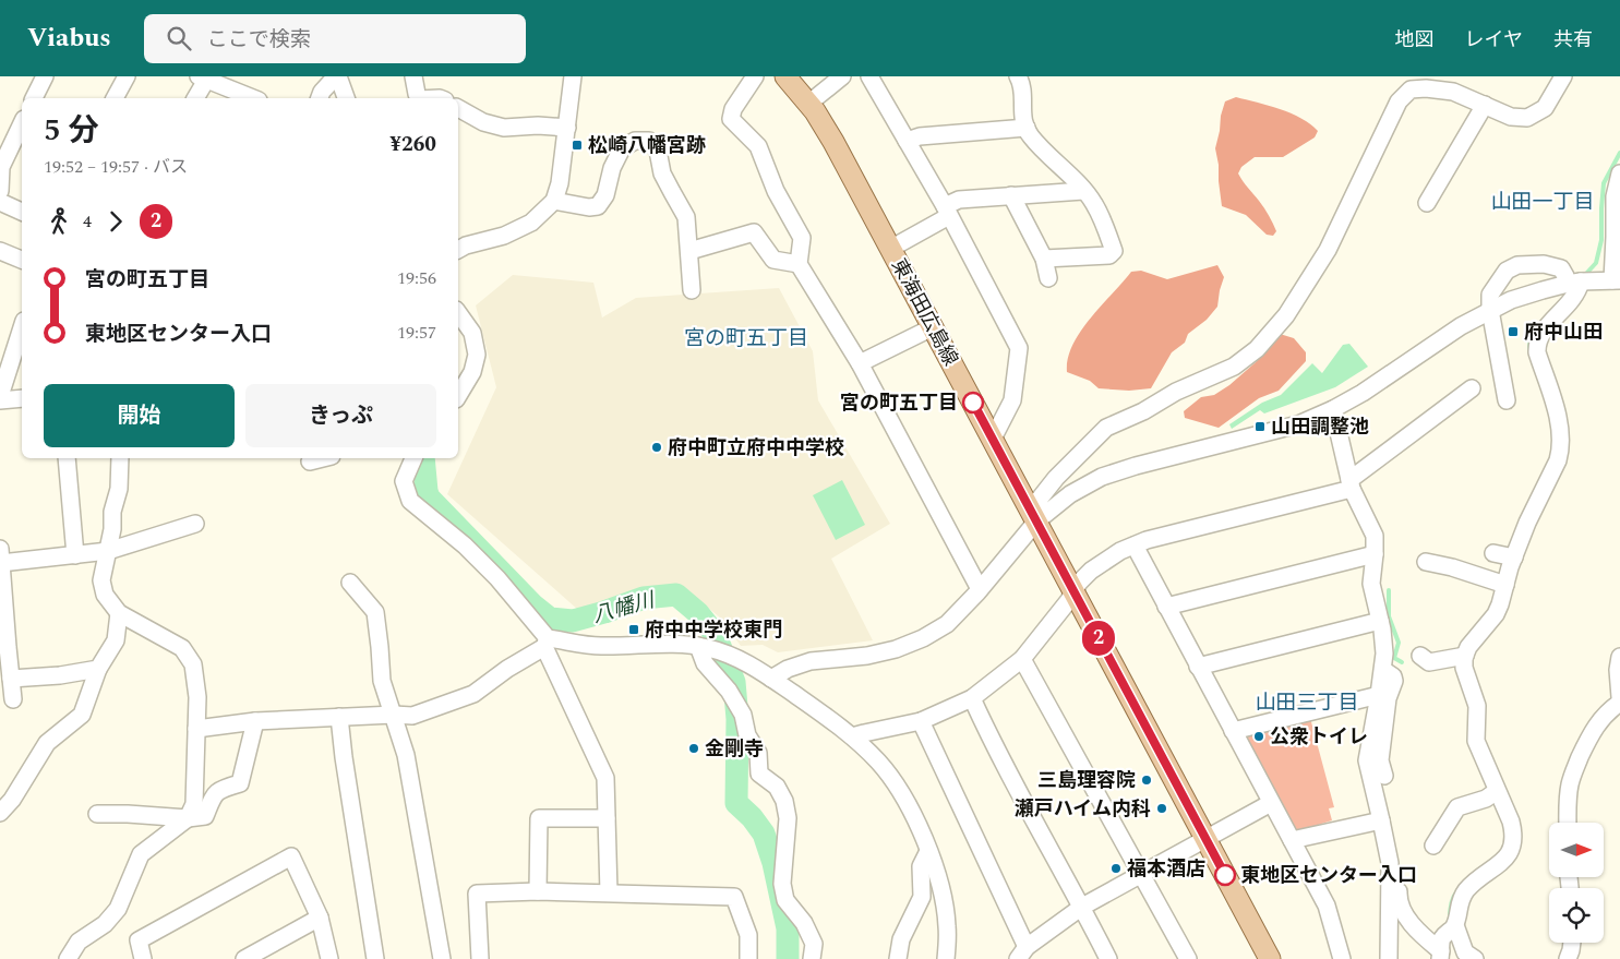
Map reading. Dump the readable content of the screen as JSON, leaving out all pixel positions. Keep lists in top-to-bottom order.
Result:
{
  "streets": {
    "main road": ["東海田広島線"]
  },
  "districts": ["山田一丁目", "宮の町五丁目", "山田三丁目"],
  "water": ["八幡川"],
  "places": {
    "transit": [
      "松崎八幡宮跡",
      "府中山田",
      "山田調整池",
      "府中中学校東門"
    ],
    "other": [
      "宮の町五丁目",
      "府中町立府中中学校",
      "公衆トイレ",
      "金剛寺",
      "三島理容院",
      "瀬戸ハイム内科",
      "福本酒店",
      "東地区センター入口"
    ]
  },
  "lines": ["bus line 2"],
  "north": "right",
  "page": {
    "header": "Viabus",
    "search": "ここで検索",
    "nav": ["地図", "レイヤ", "共有"],
    "on_map": "2",
    "heading": ["5 分", "19:52 – 19:57 · バス", "¥260"],
    "legs": ["4", "2"],
    "list": [
      {
        "name": "宮の町五丁目",
        "value": "19:56"
      },
      {
        "name": "東地区センター入口",
        "value": "19:57"
      }
    ],
    "buttons": ["開始", "きっぷ"]
  }
}
